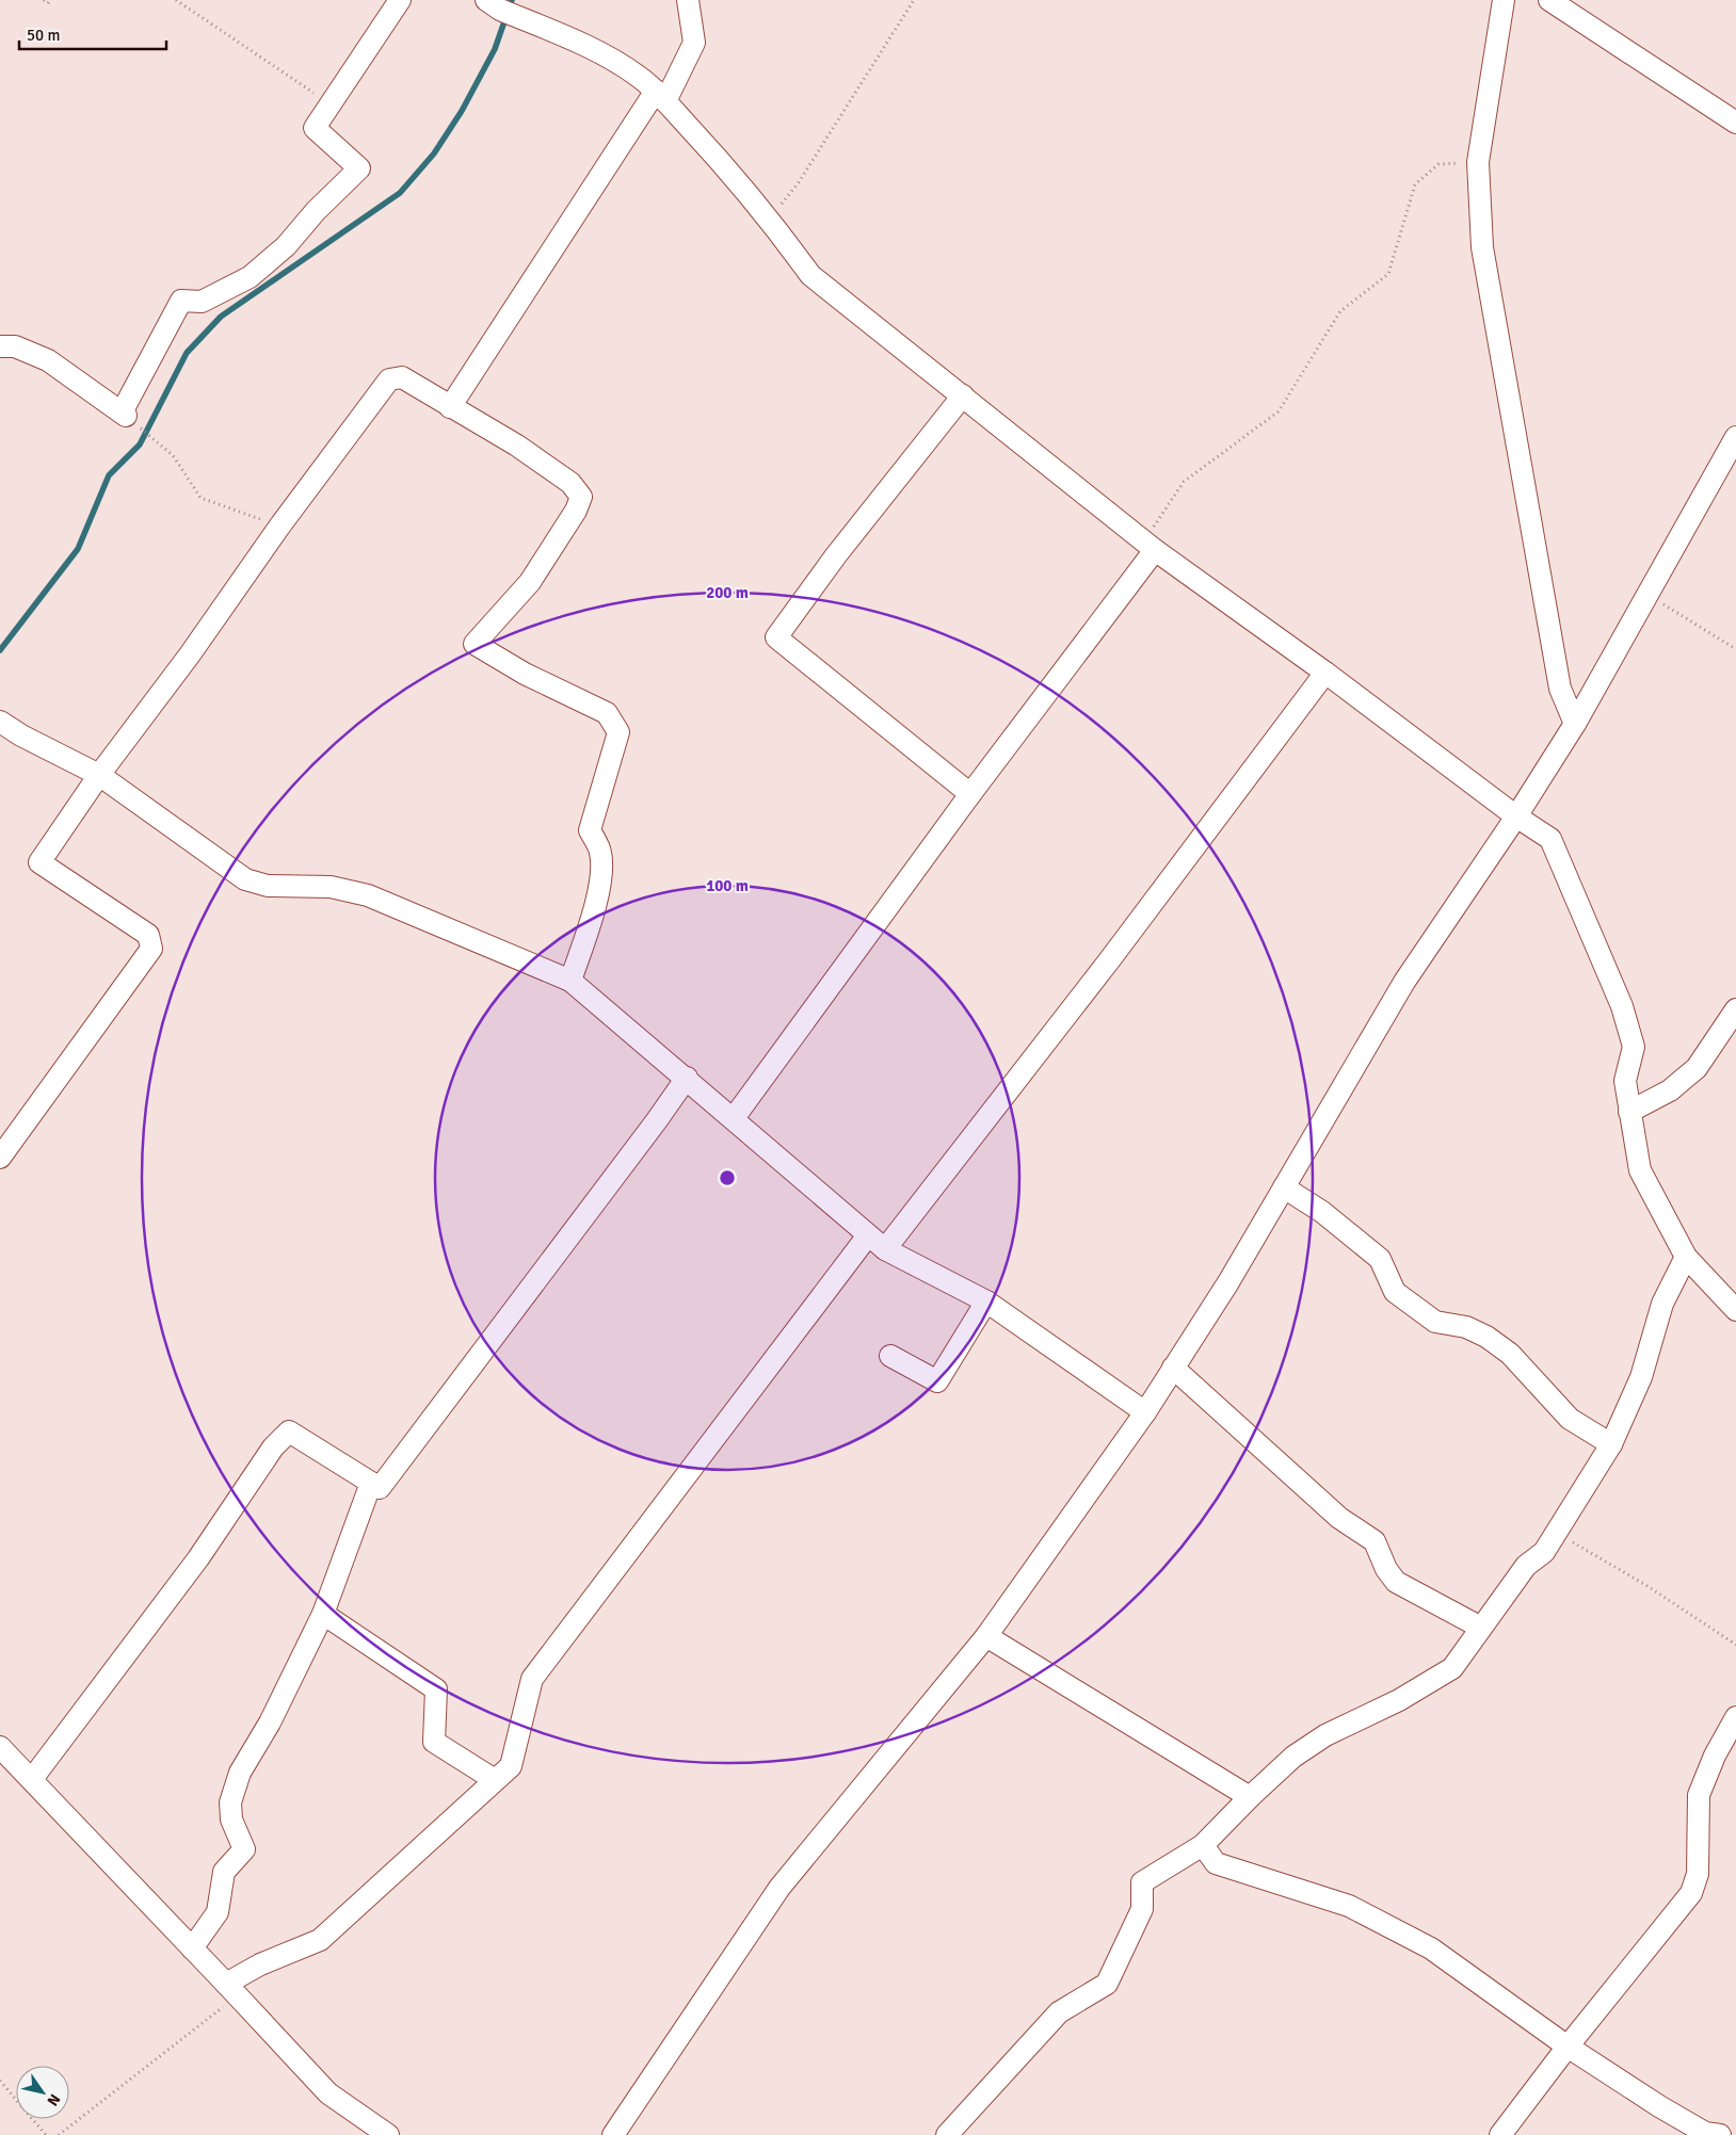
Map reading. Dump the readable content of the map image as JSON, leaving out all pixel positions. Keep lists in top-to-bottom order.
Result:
{
  "scale_bar": "50 m",
  "north": "bottom right",
  "rings": ["200 m", "100 m"]
}
